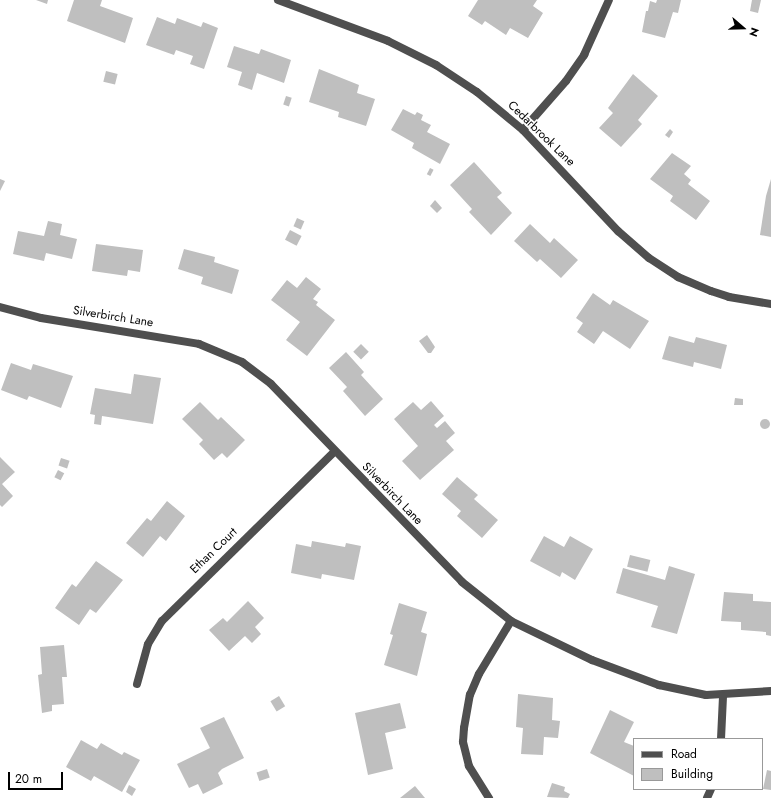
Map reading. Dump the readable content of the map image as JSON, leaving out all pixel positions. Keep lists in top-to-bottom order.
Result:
{
  "streets": {
    "street": ["Cedarbrook Lane", "Silverbirch Lane", "Ethan Court"]
  },
  "crossings": [
    ["Silverbirch Lane", "Ethan Court"]
  ],
  "legend": ["Road", "Building"],
  "scale_bar": "20 m",
  "north": "right"
}
